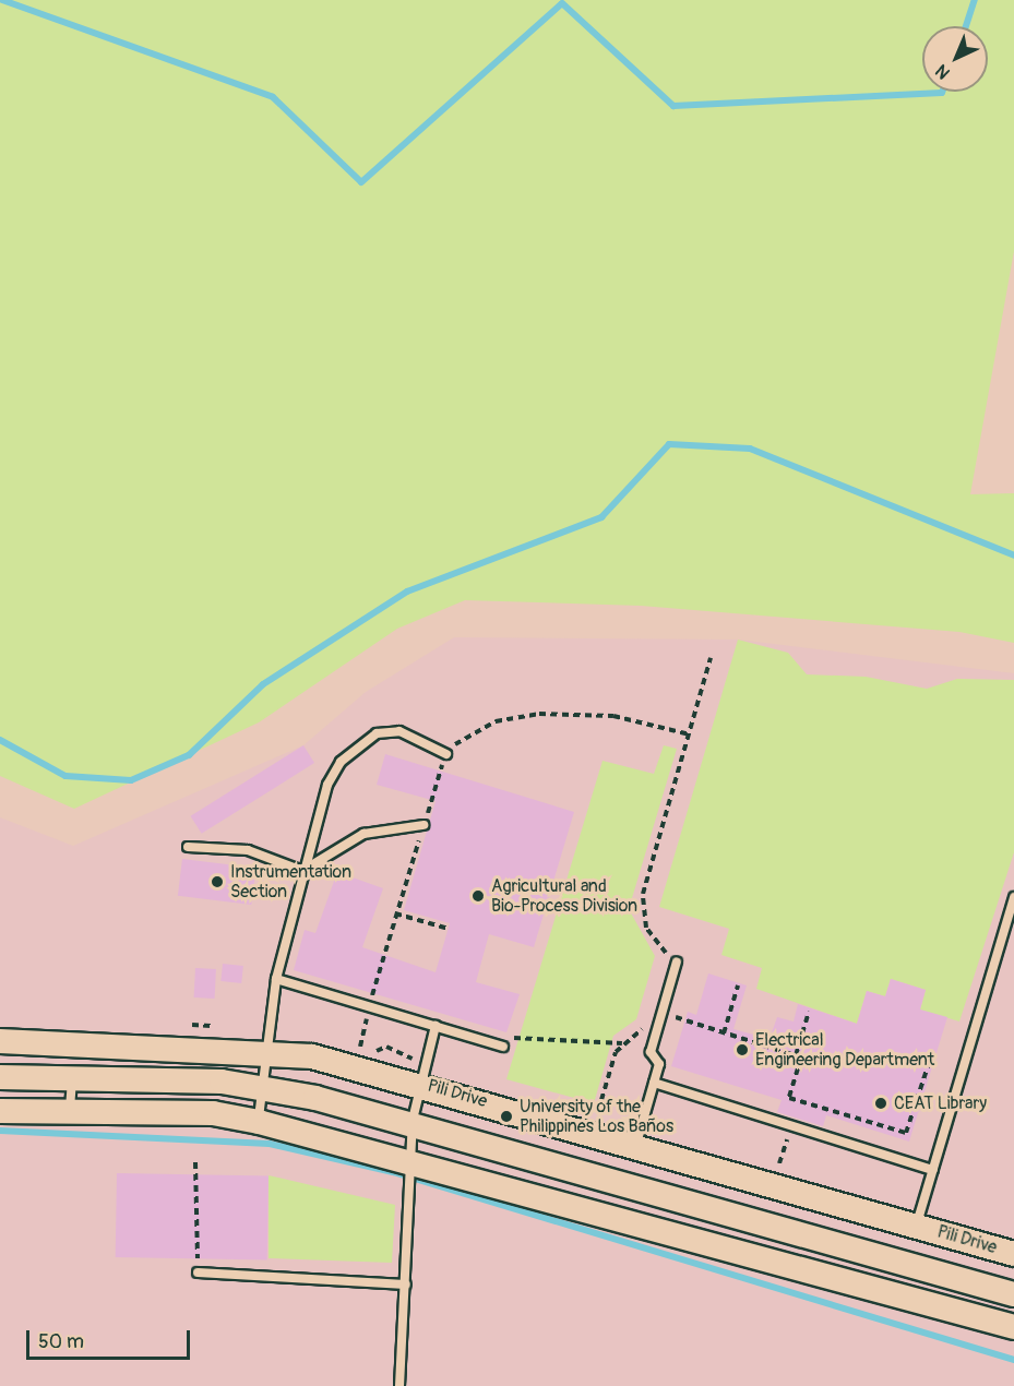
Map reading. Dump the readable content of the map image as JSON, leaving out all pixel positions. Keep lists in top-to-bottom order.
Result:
{
  "streets": {
    "street": ["Pili Drive"]
  },
  "places": [
    "Instrumentation Section",
    "Agricultural and Bio-Process Division",
    "Electrical Engineering Department",
    "CEAT Library",
    "University of the Philippines Los Baños"
  ],
  "scale_bar": "50 m",
  "north": "bottom left"
}
